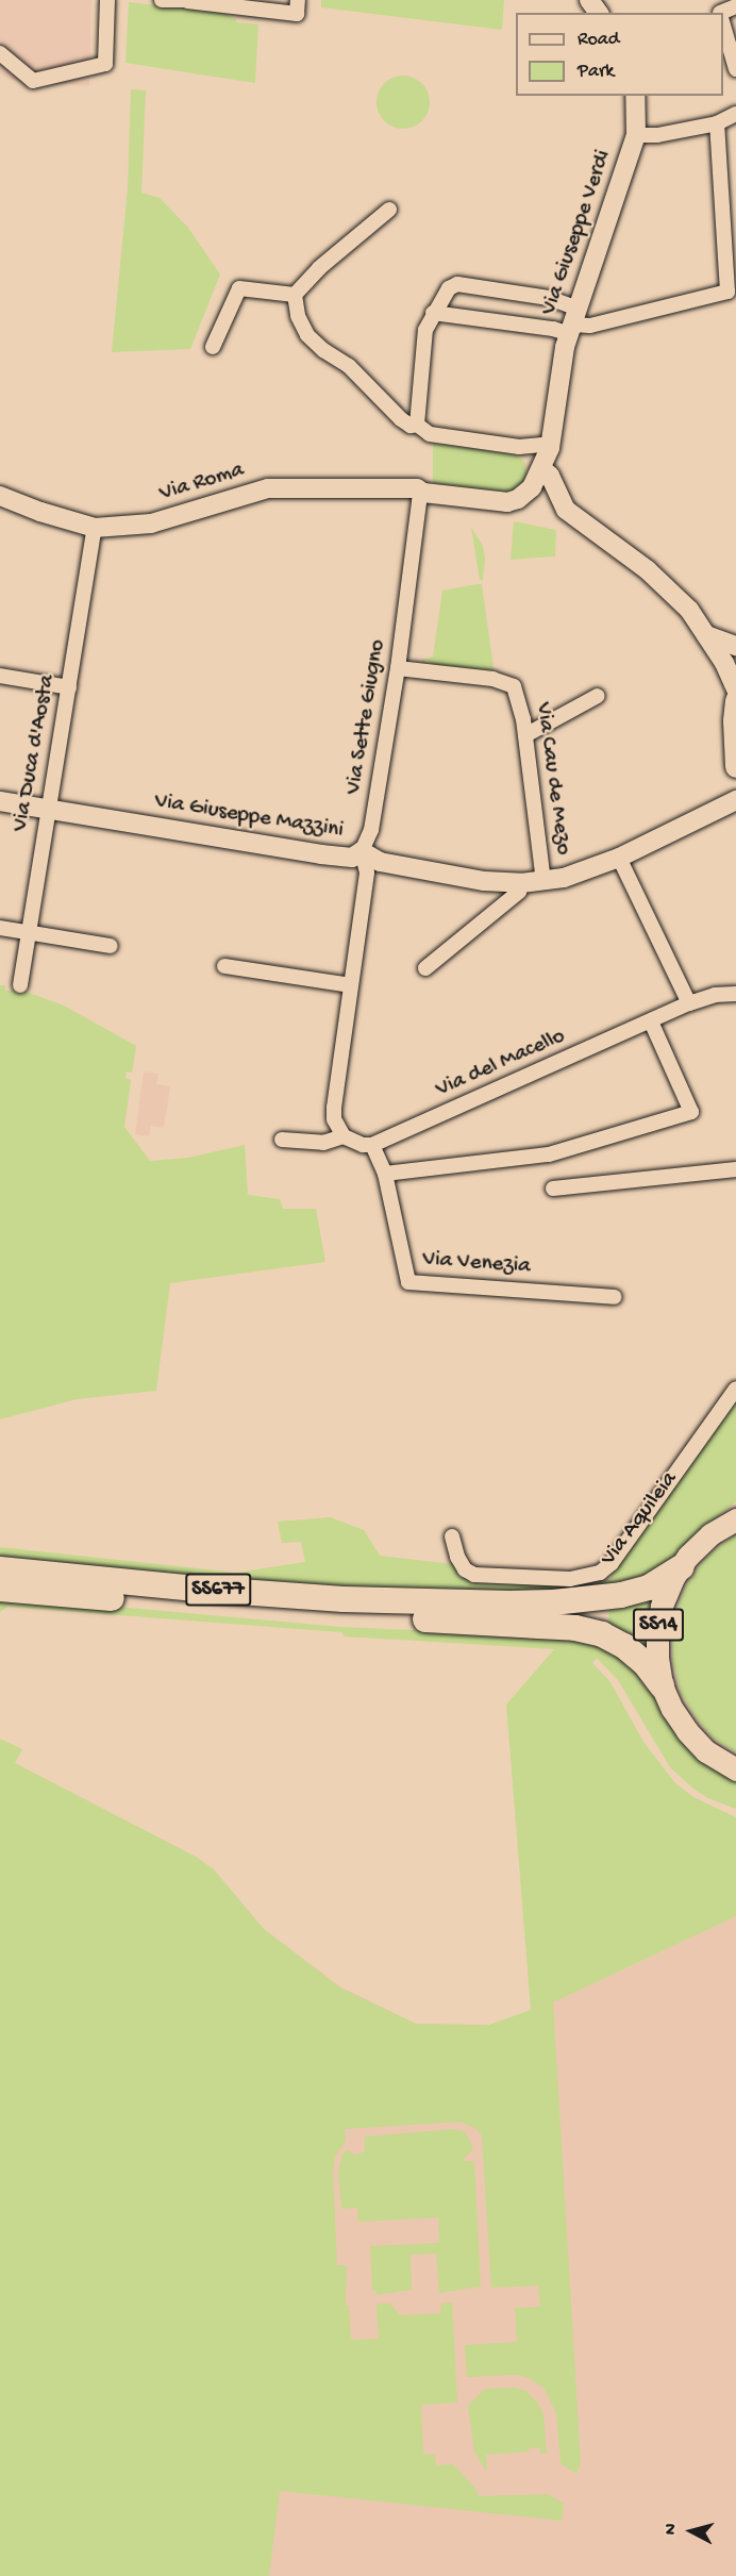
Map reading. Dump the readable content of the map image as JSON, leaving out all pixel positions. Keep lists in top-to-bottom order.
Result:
{
  "streets": {
    "highway": ["SS677"],
    "main road": ["SS14"],
    "street": [
      "Via Giuseppe Verdi",
      "Via Roma",
      "Via Sette Giugno",
      "Via Duca d'Aosta",
      "Via Cau de Mezo",
      "Via Giuseppe Mazzini",
      "Via del Macello",
      "Via Venezia",
      "Via Aquileia"
    ]
  },
  "crossings": [
    ["Via Giuseppe Verdi", "Via Roma"],
    ["Via Roma", "Via Sette Giugno"],
    ["Via Roma", "Via Duca d'Aosta"],
    ["Via Sette Giugno", "Via Cau de Mezo"],
    ["Via Sette Giugno", "Via Giuseppe Mazzini"],
    ["Via Duca d'Aosta", "Via Giuseppe Mazzini"],
    ["Via Cau de Mezo", "Via Giuseppe Mazzini"],
    ["Via del Macello", "Via Venezia"],
    ["SS677", "SS14"]
  ],
  "legend": ["Road", "Park"],
  "north": "left"
}
